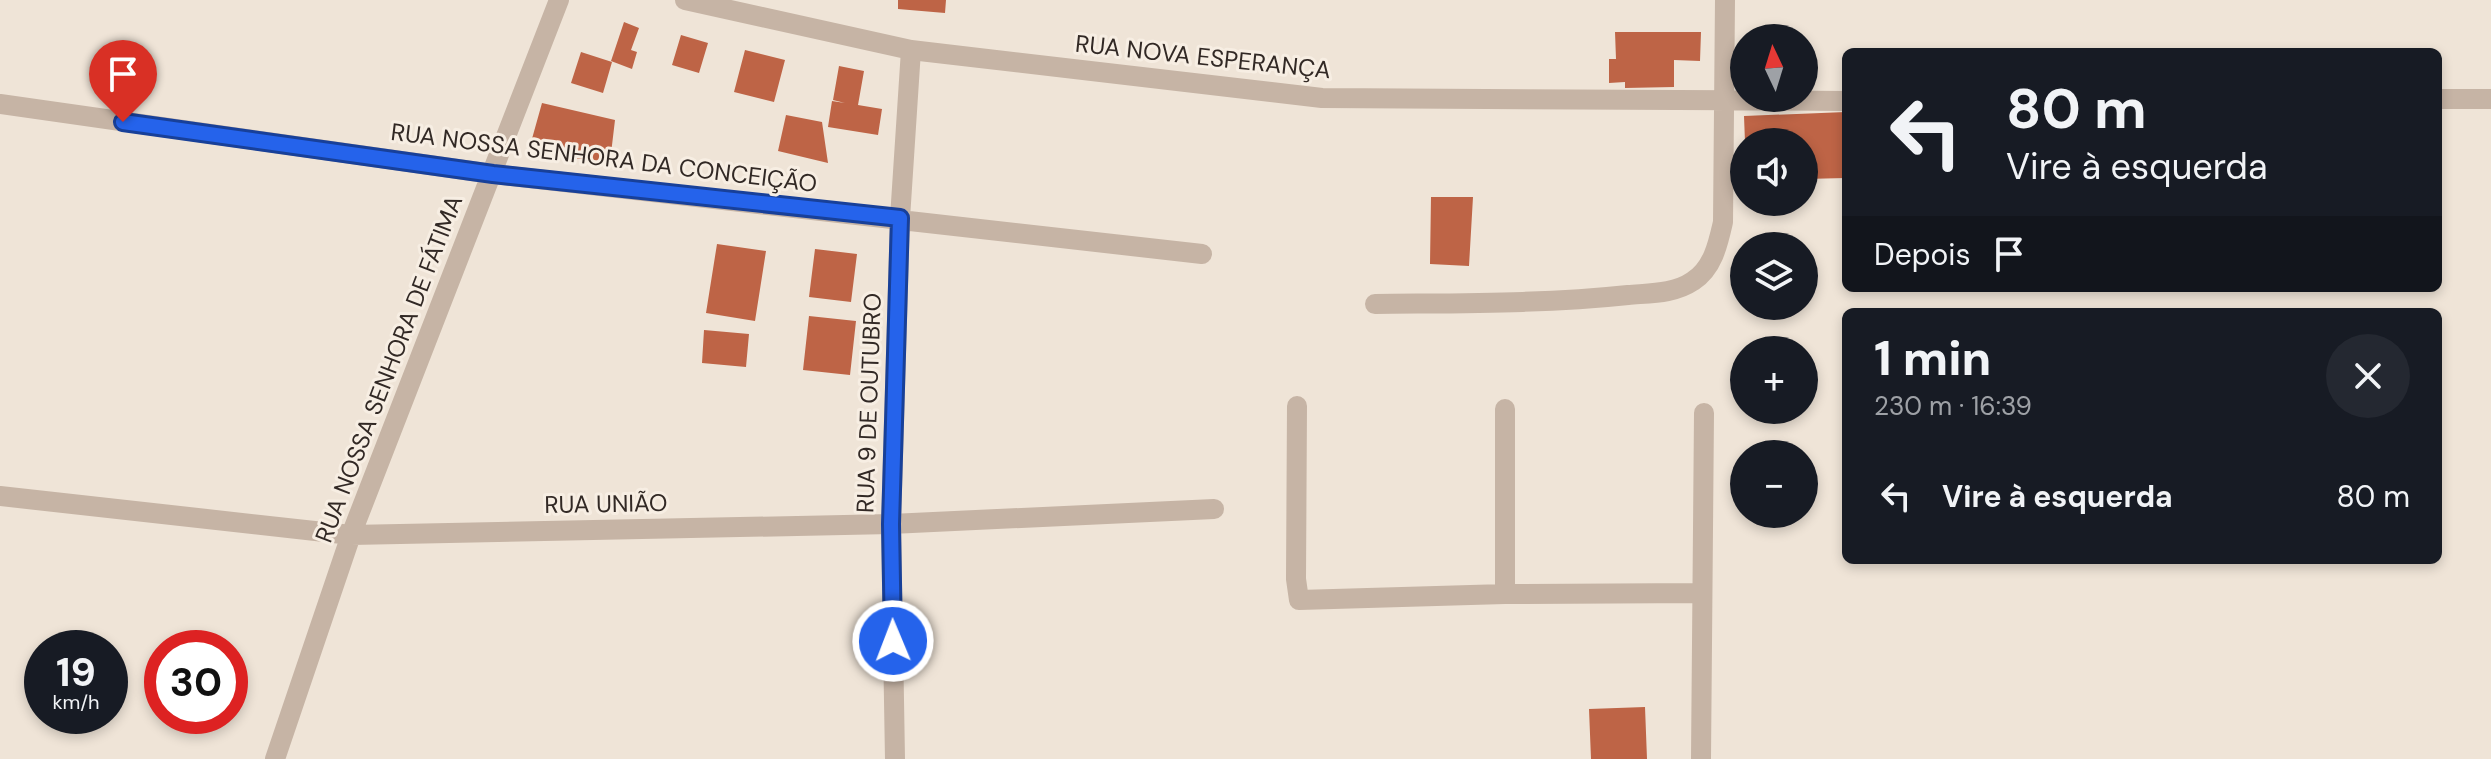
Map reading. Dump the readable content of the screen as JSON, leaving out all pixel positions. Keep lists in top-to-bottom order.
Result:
{
  "streets": {
    "street": [
      "RUA NOVA ESPERANÇA",
      "RUA NOSSA SENHORA DA CONCEIÇÃO",
      "RUA NOSSA SENHORA DE FÁTIMA",
      "RUA 9 DE OUTUBRO",
      "RUA UNIÃO"
    ]
  },
  "crossings": [
    ["RUA NOVA ESPERANÇA", "RUA 9 DE OUTUBRO"],
    ["RUA NOSSA SENHORA DA CONCEIÇÃO", "RUA NOSSA SENHORA DE FÁTIMA"],
    ["RUA NOSSA SENHORA DA CONCEIÇÃO", "RUA 9 DE OUTUBRO"],
    ["RUA NOSSA SENHORA DE FÁTIMA", "RUA UNIÃO"],
    ["RUA 9 DE OUTUBRO", "RUA UNIÃO"]
  ],
  "north": "top",
  "page": {
    "map_buttons": ["+", "−"],
    "turn": ["80 m", "Vire à esquerda"],
    "then": "Depois",
    "heading": ["1 min", "230 m · 16:39"],
    "list": [
      {
        "name": "Vire à esquerda",
        "value": "80 m"
      }
    ],
    "speed": "19 km/h",
    "limit": "30"
  }
}
